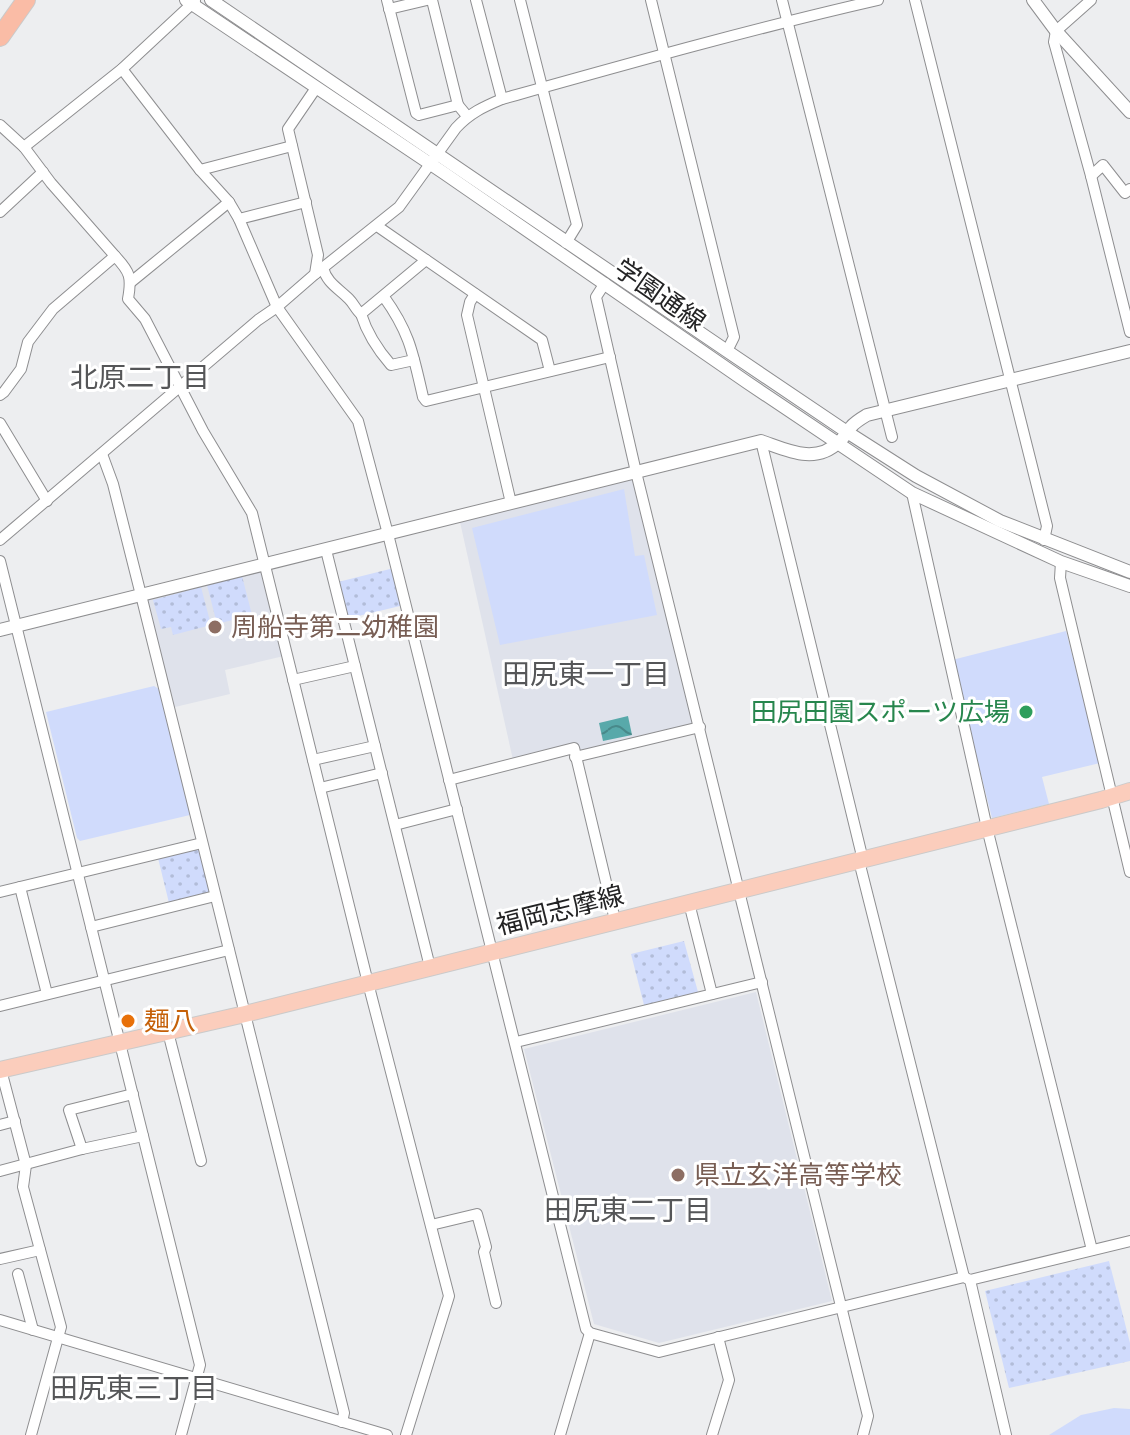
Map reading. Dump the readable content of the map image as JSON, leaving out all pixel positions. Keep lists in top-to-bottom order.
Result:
{
  "streets": {
    "main road": ["福岡志摩線"],
    "street": ["学園通線"]
  },
  "districts": [
    "北原二丁目",
    "田尻東一丁目",
    "田尻東二丁目",
    "田尻東三丁目"
  ],
  "places": [
    "周船寺第二幼稚園",
    "田尻田園スポーツ広場",
    "麺八",
    "県立玄洋高等学校"
  ]
}
